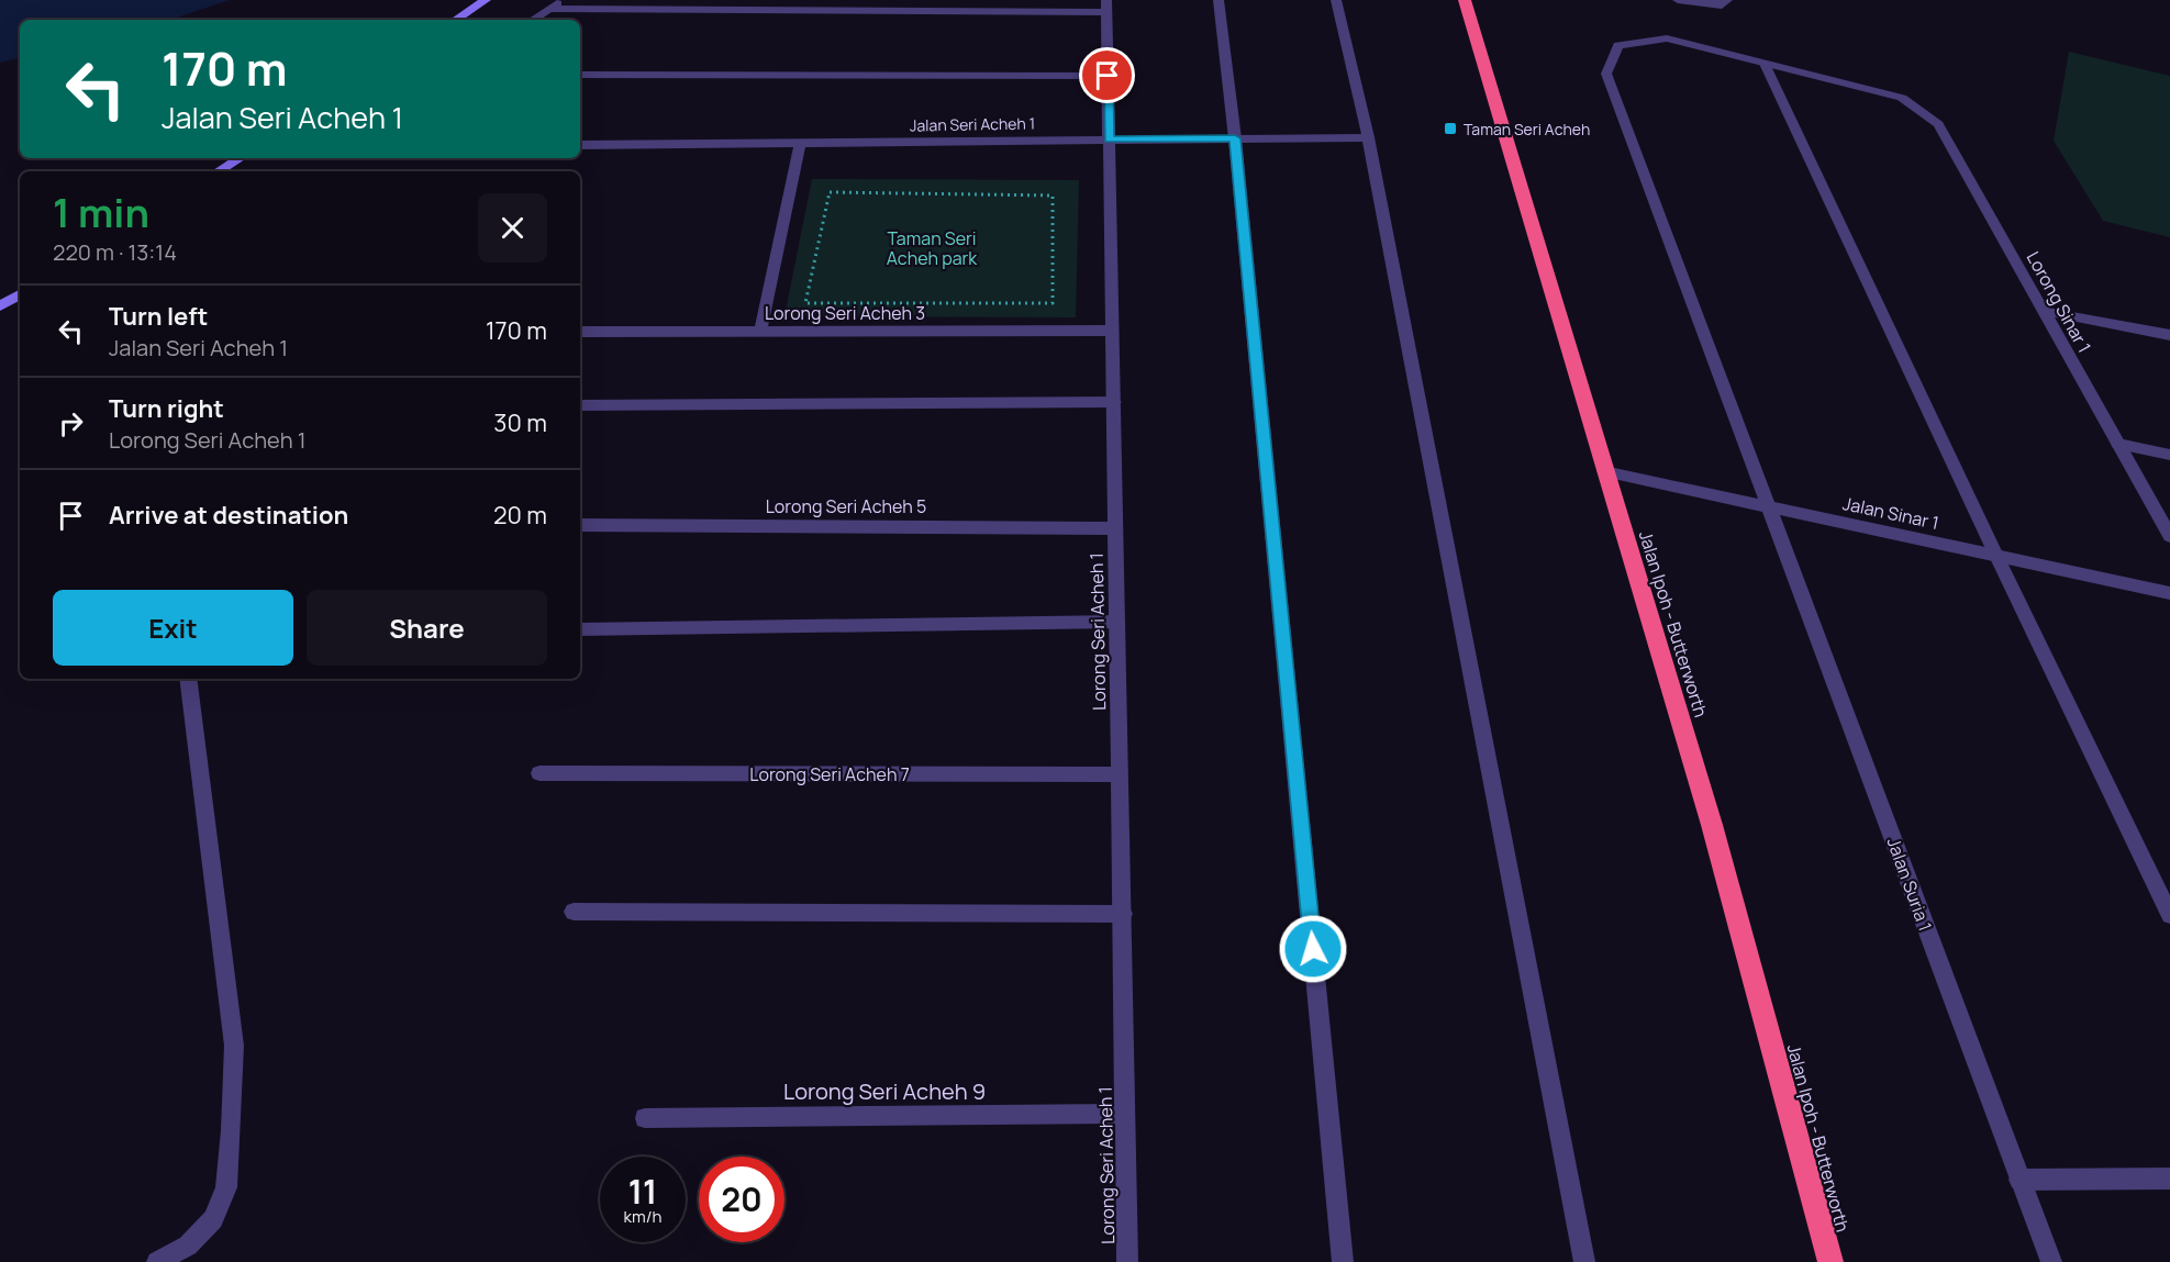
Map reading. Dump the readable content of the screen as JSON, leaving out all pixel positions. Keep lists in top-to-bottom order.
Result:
{
  "streets": {
    "highway": ["Jalan Ipoh - Butterworth"],
    "street": [
      "Jalan Seri Acheh 1",
      "Lorong Sinar 1",
      "Lorong Seri Acheh 3",
      "Lorong Seri Acheh 5",
      "Jalan Sinar 1",
      "Lorong Seri Acheh 1",
      "Lorong Seri Acheh 7",
      "Jalan Suria 1",
      "Lorong Seri Acheh 9"
    ]
  },
  "crossings": [
    ["Jalan Seri Acheh 1", "Lorong Seri Acheh 1"],
    ["Lorong Sinar 1", "Jalan Suria 1"],
    ["Lorong Seri Acheh 3", "Lorong Seri Acheh 1"],
    ["Lorong Seri Acheh 5", "Lorong Seri Acheh 1"],
    ["Jalan Sinar 1", "Jalan Ipoh - Butterworth"],
    ["Jalan Sinar 1", "Jalan Suria 1"],
    ["Lorong Seri Acheh 1", "Lorong Seri Acheh 7"],
    ["Lorong Seri Acheh 1", "Lorong Seri Acheh 9"]
  ],
  "parks": ["Taman Seri Acheh park"],
  "places": {
    "transit": ["Taman Seri Acheh"]
  },
  "page": {
    "turn": ["170 m", "Jalan Seri Acheh 1"],
    "heading": ["1 min", "220 m · 13:14"],
    "list": [
      {
        "name": "Turn left",
        "note": "Jalan Seri Acheh 1",
        "value": "170 m"
      },
      {
        "name": "Turn right",
        "note": "Lorong Seri Acheh 1",
        "value": "30 m"
      },
      {
        "name": "Arrive at destination",
        "value": "20 m"
      }
    ],
    "buttons": ["Exit", "Share"],
    "speed": "11 km/h",
    "limit": "20"
  }
}
